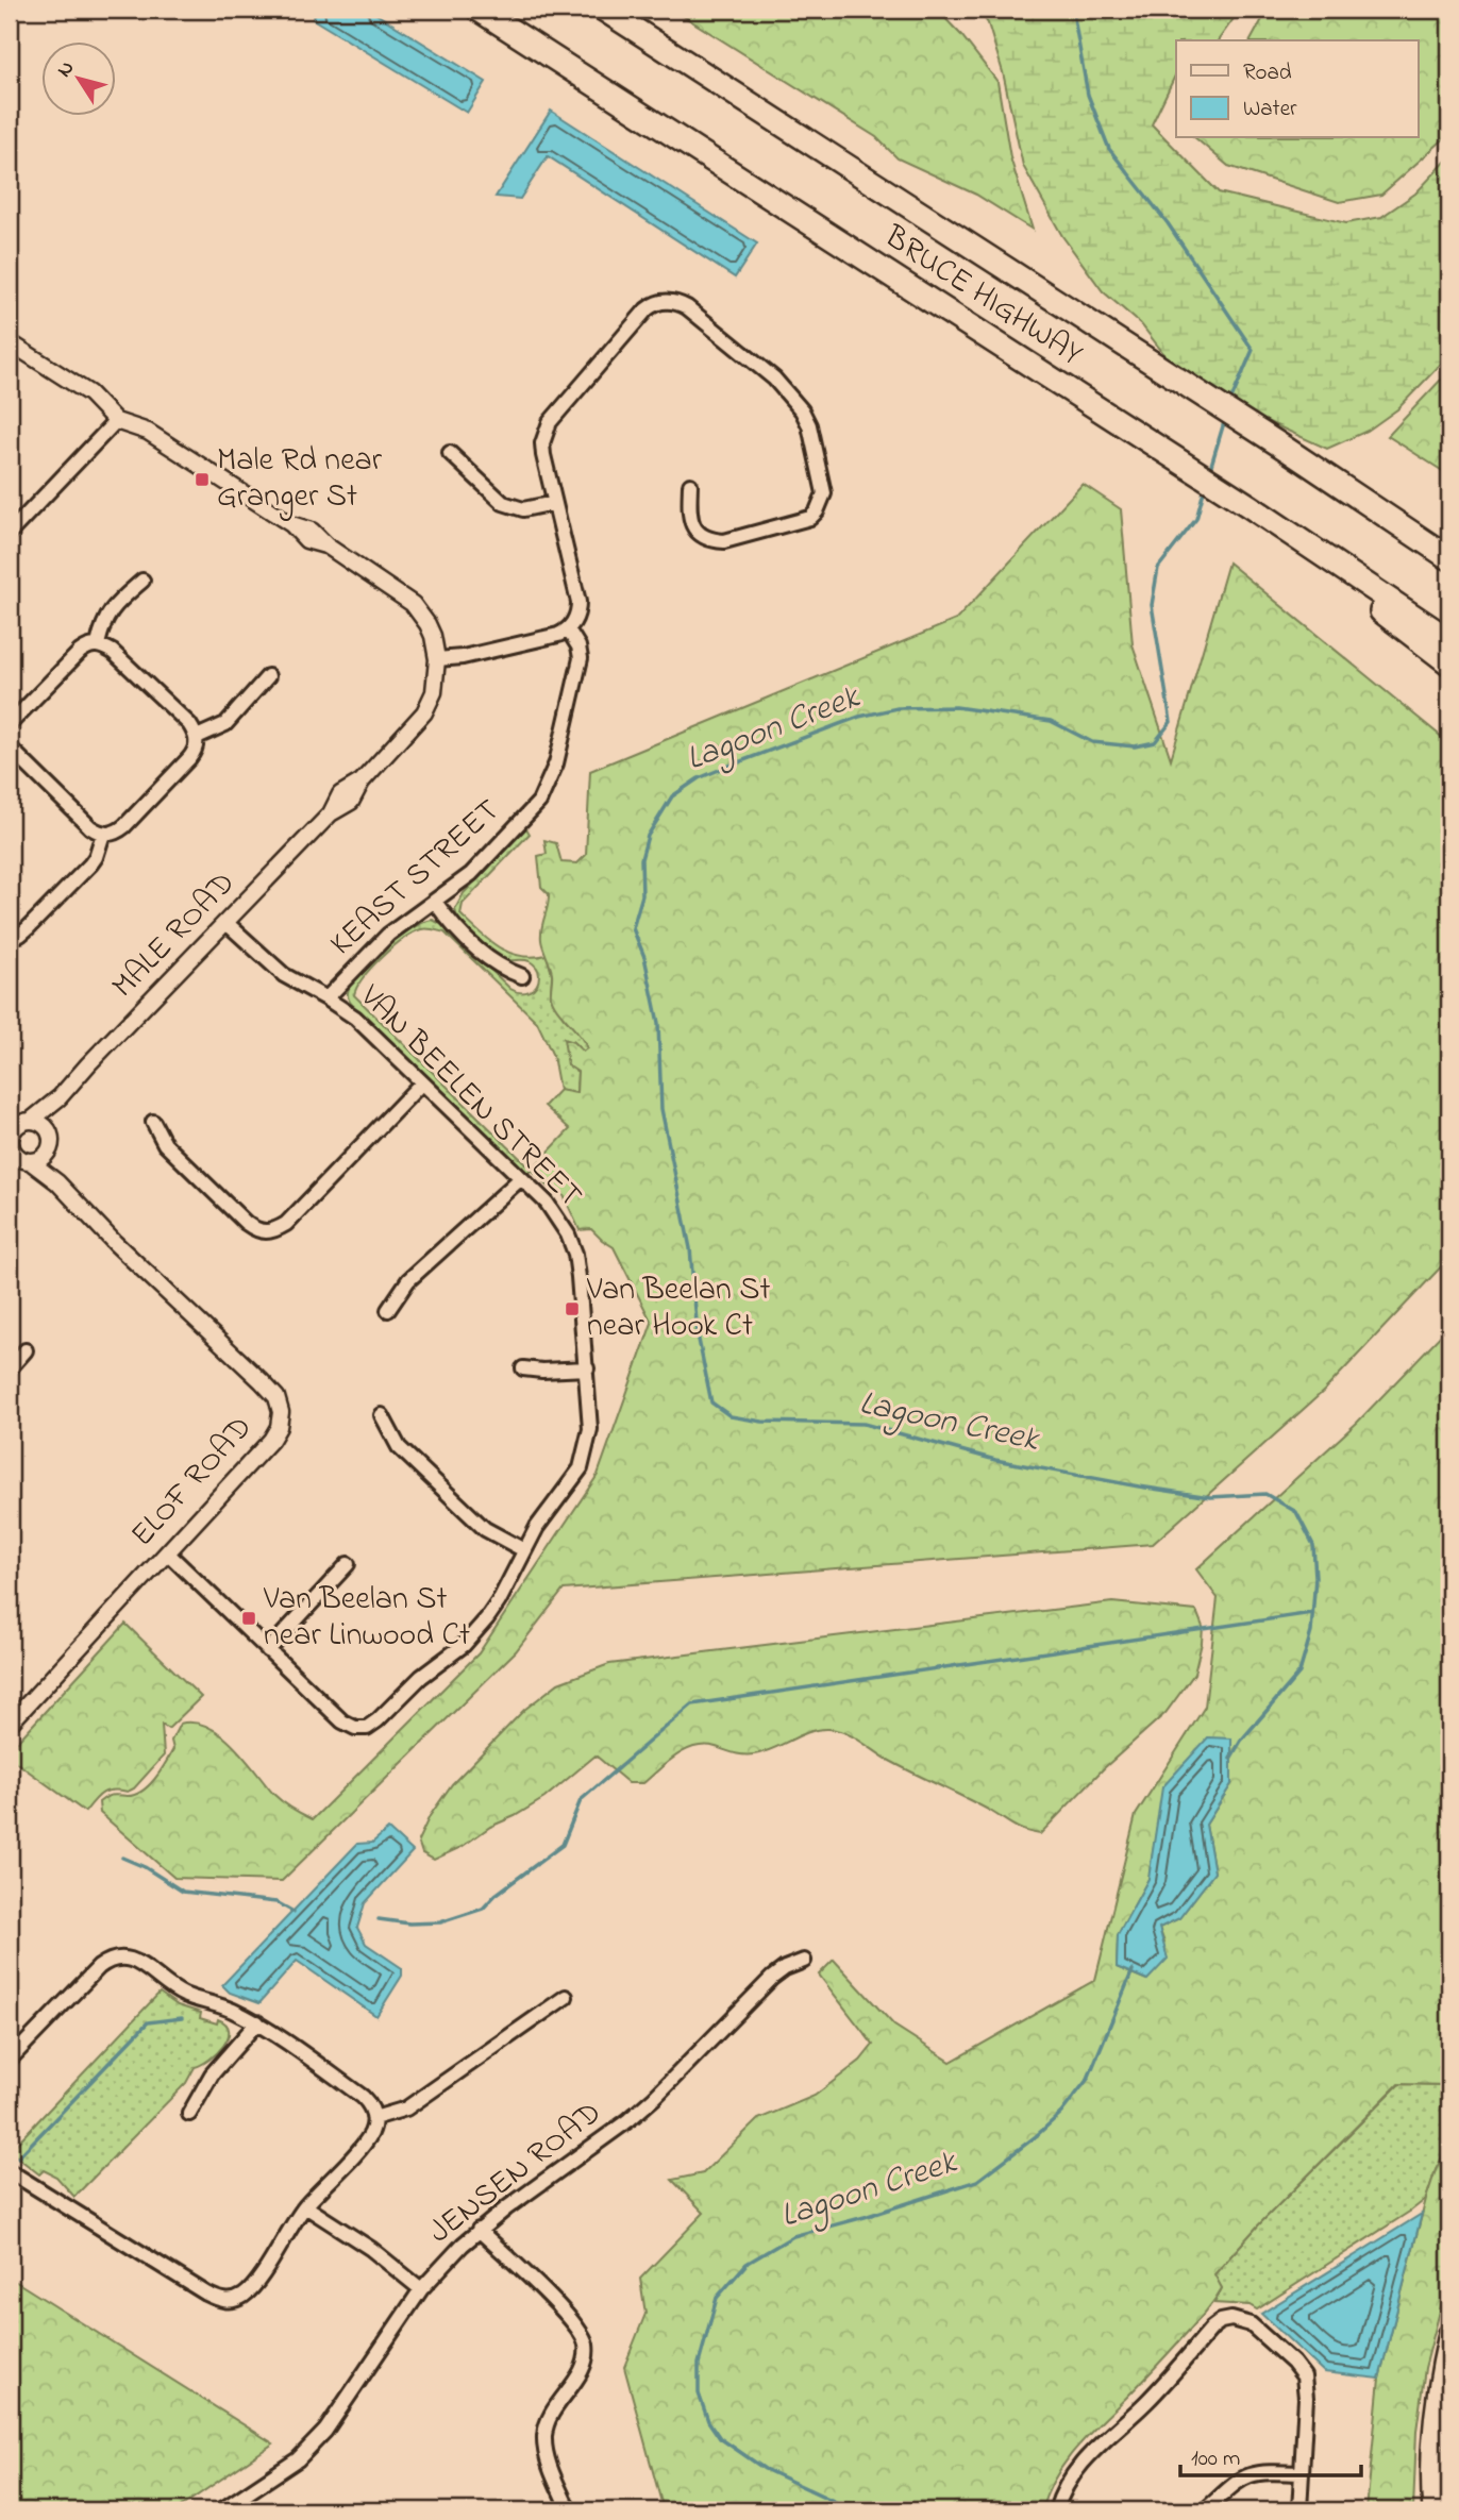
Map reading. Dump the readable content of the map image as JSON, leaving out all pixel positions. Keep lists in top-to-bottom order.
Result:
{
  "streets": {
    "highway": ["BRUCE HIGHWAY"],
    "street": [
      "KEAST STREET",
      "MALE ROAD",
      "VAN BEELEN STREET",
      "ELOF ROAD",
      "JENSEN ROAD"
    ]
  },
  "crossings": [
    ["KEAST STREET", "VAN BEELEN STREET"],
    ["MALE ROAD", "VAN BEELEN STREET"],
    ["MALE ROAD", "ELOF ROAD"],
    ["VAN BEELEN STREET", "ELOF ROAD"]
  ],
  "water": ["Lagoon Creek"],
  "places": {
    "transit": ["Male Rd near Granger St", "Van Beelan St near Hook Ct", "Van Beelan St near Linwood Ct"]
  },
  "legend": ["Road", "Water"],
  "scale_bar": "100 m",
  "north": "top left"
}
